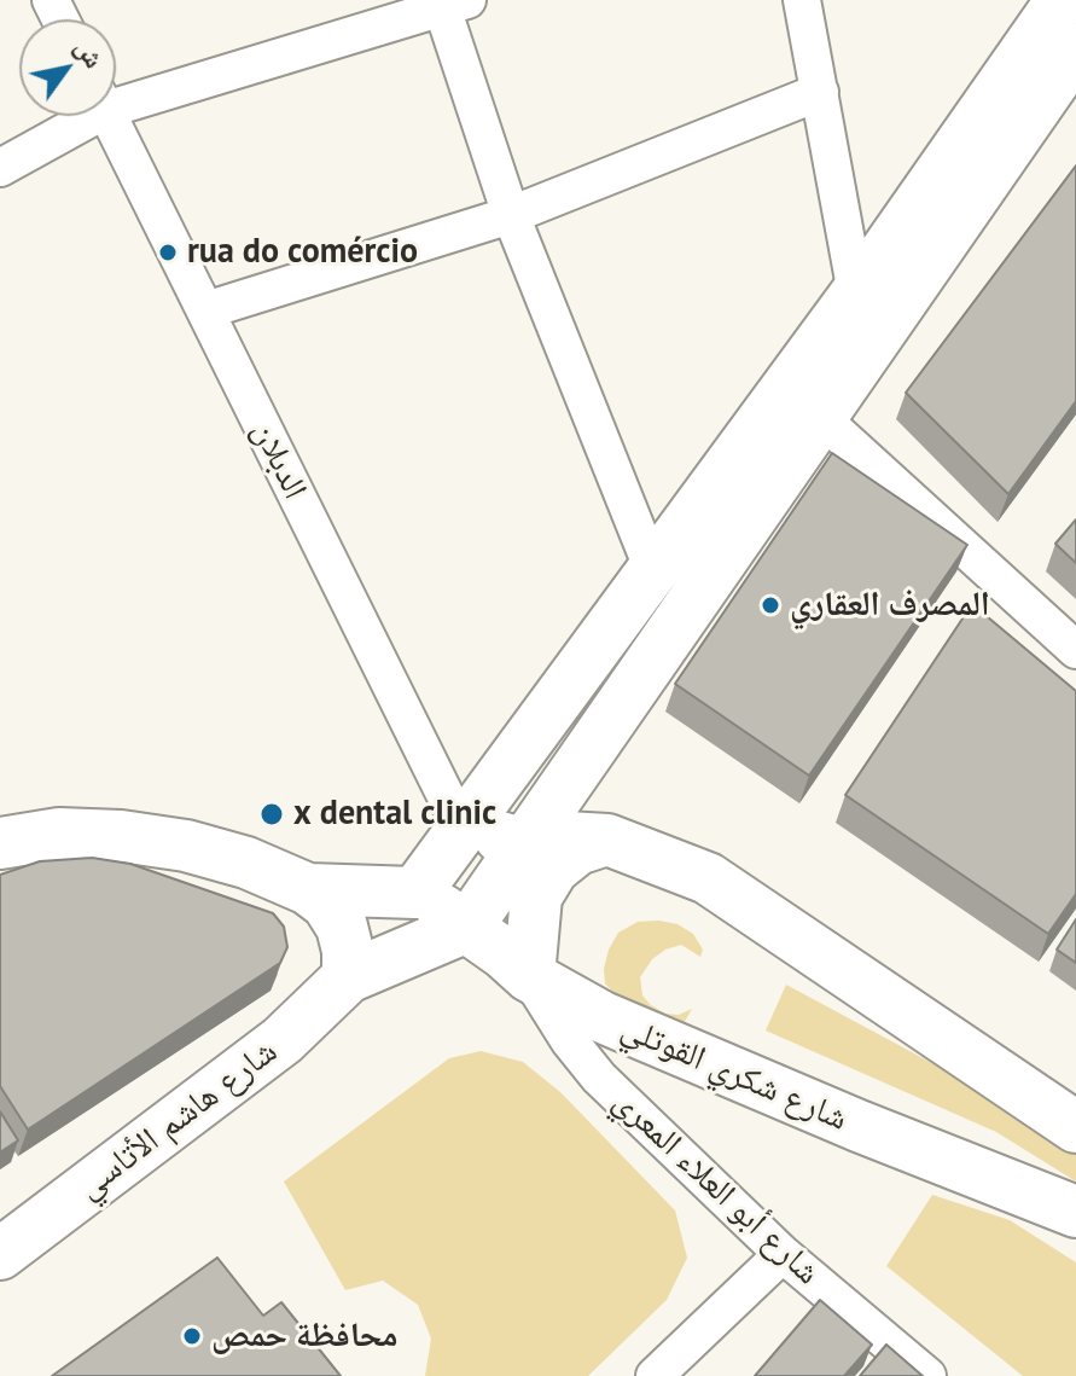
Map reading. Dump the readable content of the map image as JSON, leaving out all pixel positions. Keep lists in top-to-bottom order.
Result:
{
  "streets": {
    "main road": ["شارع شكري القوتلي", "شارع هاشم الأتاسي"],
    "street": ["الدبلان", "شارع أبو العلاء المعري"]
  },
  "crossings": [
    ["شارع شكري القوتلي", "شارع أبو العلاء المعري"]
  ],
  "places": [
    "rua do comércio",
    "المصرف العقاري",
    "x dental clinic",
    "محافظة حمص"
  ],
  "north": "top right"
}
